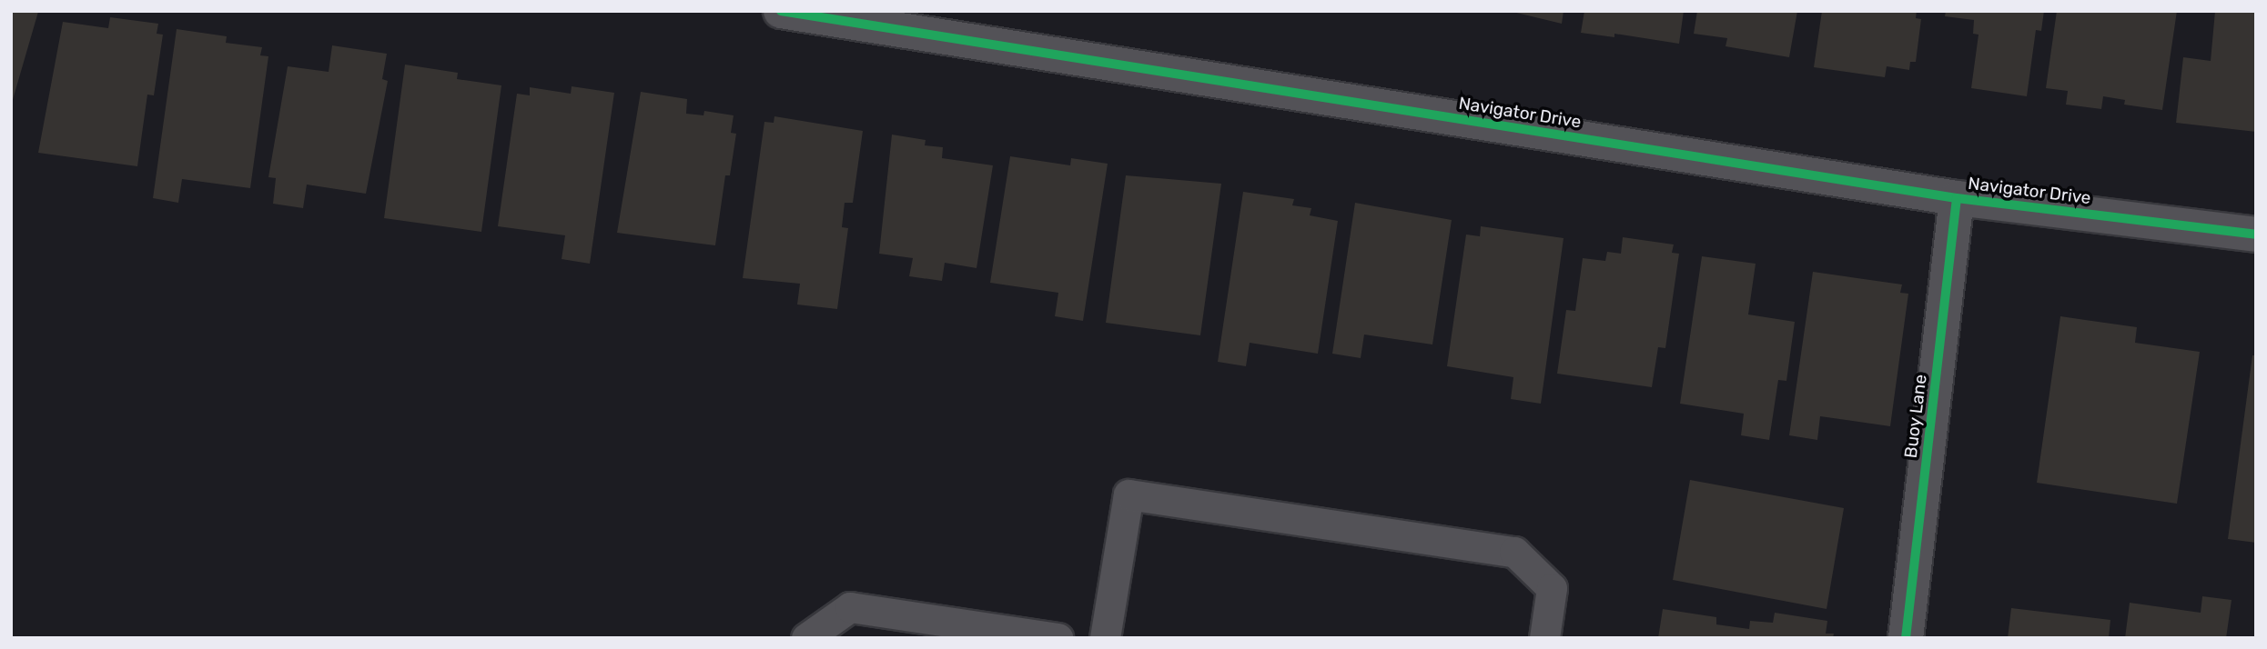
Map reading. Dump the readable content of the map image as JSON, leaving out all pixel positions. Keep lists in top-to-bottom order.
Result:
{
  "streets": {
    "street": ["Navigator Drive", "Buoy Lane"]
  },
  "crossings": [
    ["Navigator Drive", "Buoy Lane"]
  ]
}
